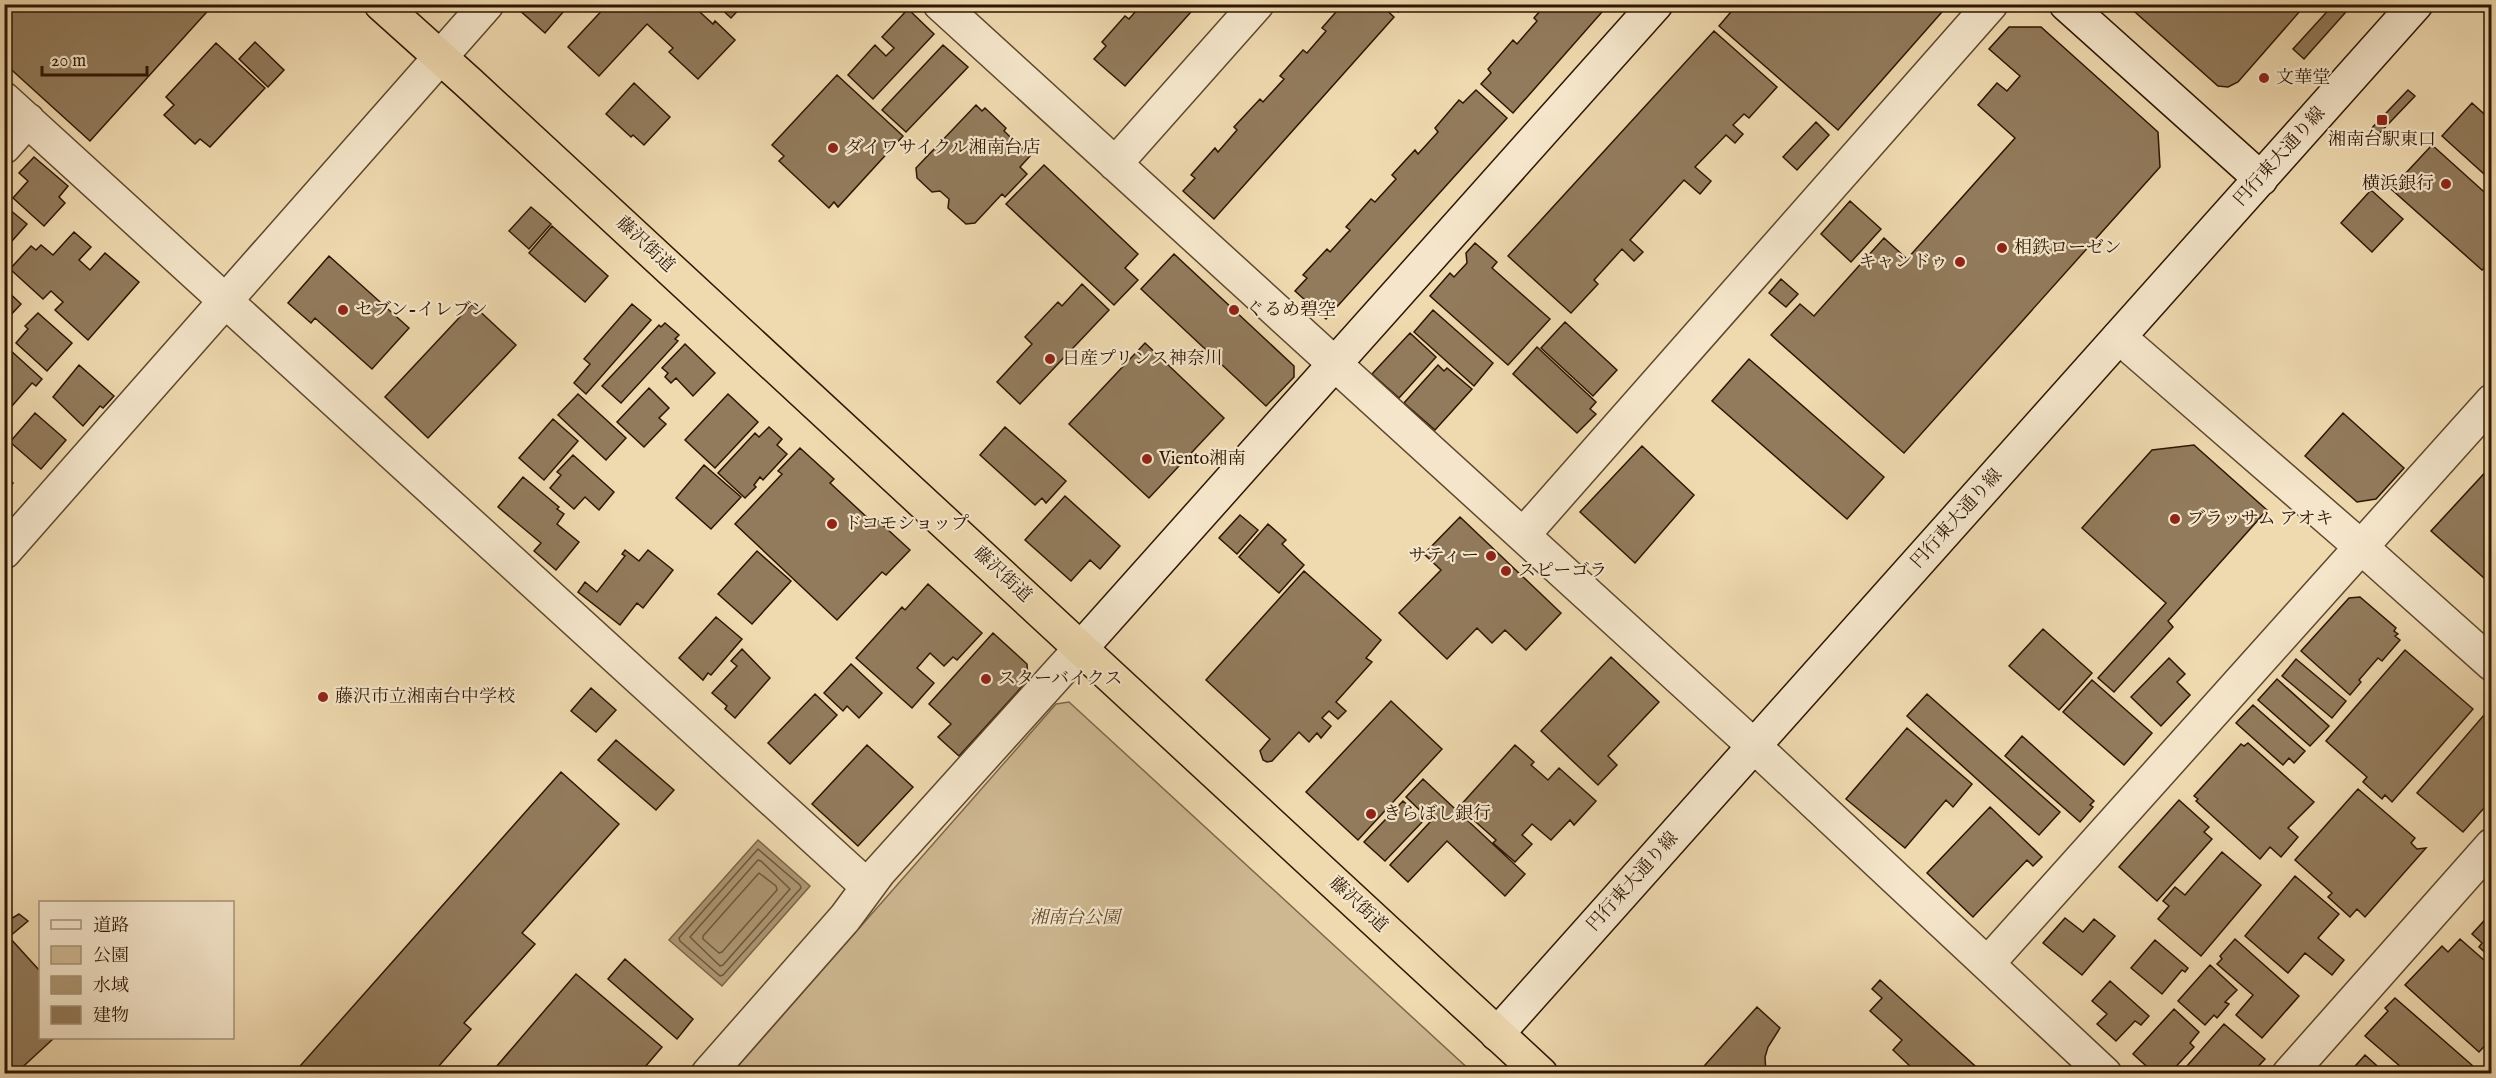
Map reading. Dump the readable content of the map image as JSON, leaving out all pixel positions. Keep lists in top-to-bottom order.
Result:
{
  "streets": {
    "highway": ["藤沢街道"],
    "street": ["円行東大通り線"]
  },
  "crossings": [
    ["円行東大通り線", "藤沢街道"]
  ],
  "parks": ["湘南台公園"],
  "places": {
    "other": [
      "文華堂",
      "ダイワサイクル湘南台店",
      "横浜銀行",
      "相鉄ローゼン",
      "キャンドゥ",
      "セブン-イレブン",
      "ぐるめ碧空",
      "日産プリンス神奈川",
      "Viento湘南",
      "ブラッサム アオキ",
      "ドコモショップ",
      "サティー",
      "スピーゴラ",
      "スターバイクス",
      "藤沢市立湘南台中学校",
      "きらぼし銀行"
    ],
    "transit": ["湘南台駅東口"]
  },
  "legend": [
    "道路",
    "公園",
    "水域",
    "建物"
  ],
  "scale_bar": "20 m"
}
